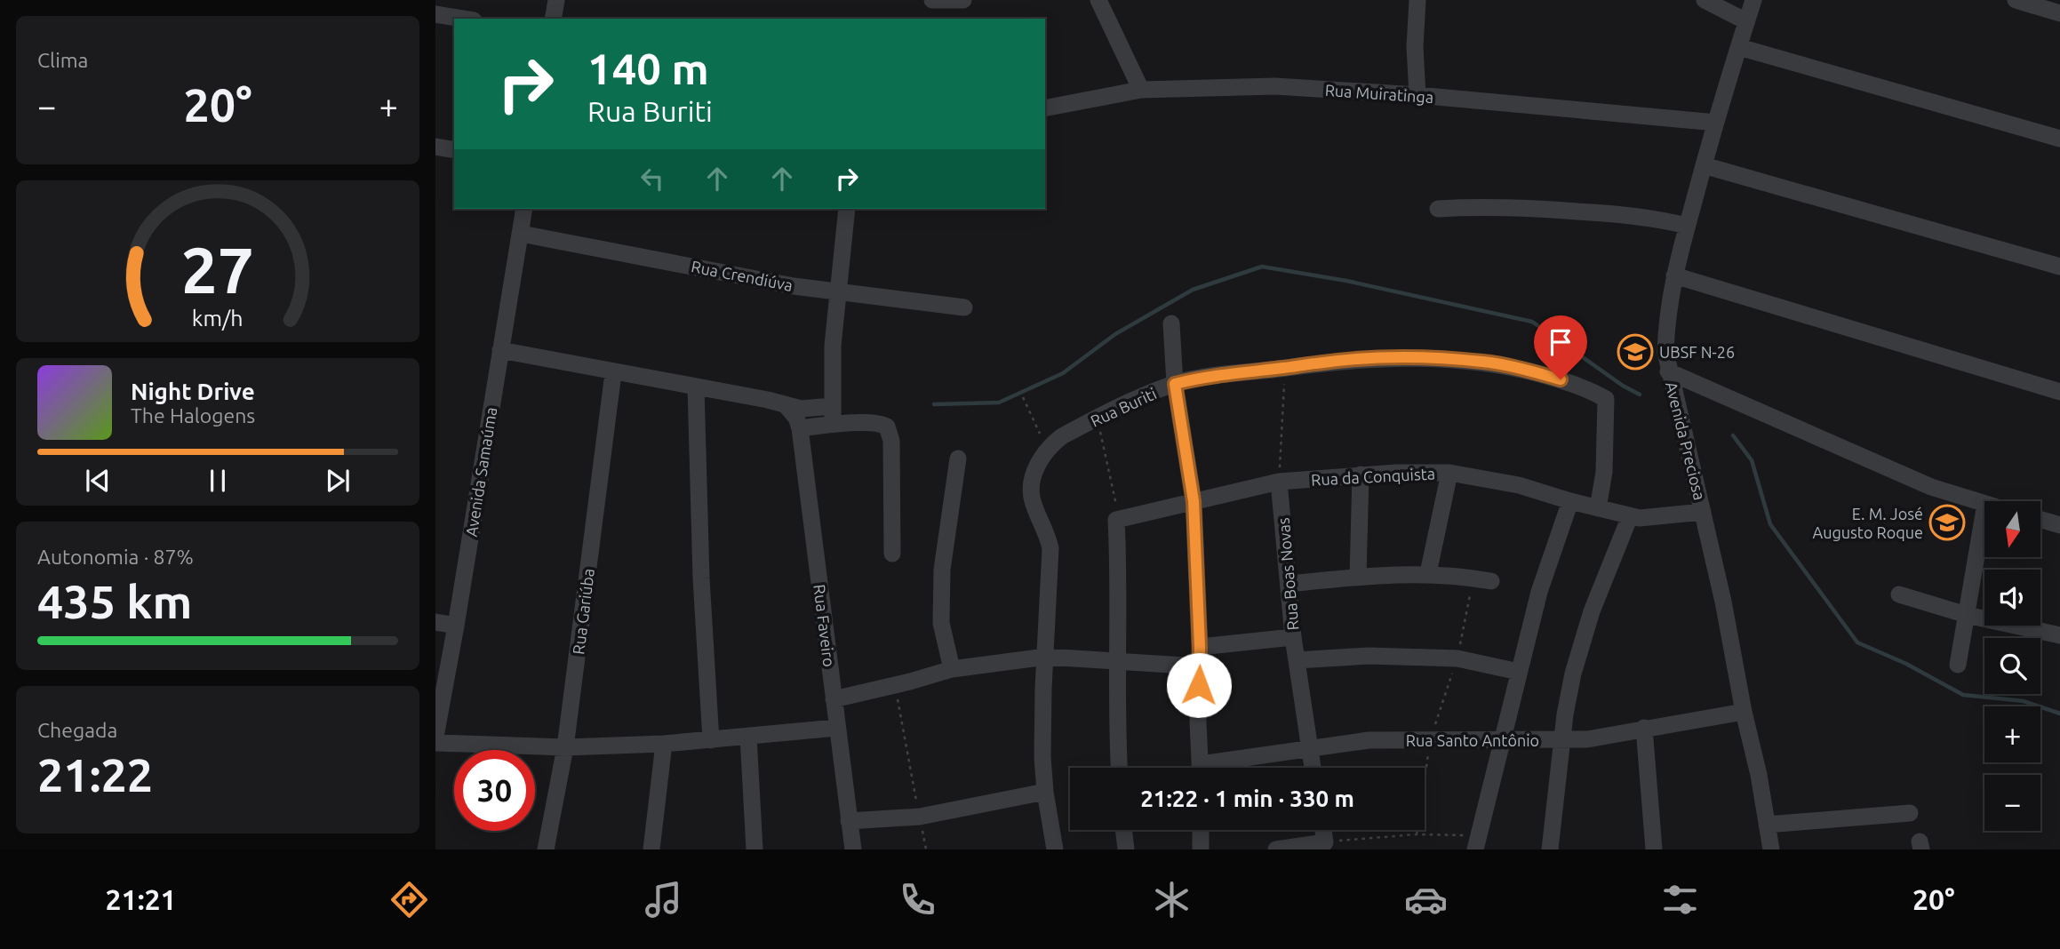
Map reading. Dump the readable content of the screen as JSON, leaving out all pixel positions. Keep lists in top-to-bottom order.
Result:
{
  "streets": {
    "street": [
      "Rua Muiratinga",
      "Rua Crendiúva",
      "Rua Buriti",
      "Avenida Preciosa",
      "Avenida Samaúma",
      "Rua da Conquista",
      "Rua Boas Novas",
      "Rua Gariúba",
      "Rua Faveiro",
      "Rua Santo Antônio"
    ]
  },
  "crossings": [
    ["Rua Muiratinga", "Avenida Preciosa"],
    ["Rua Crendiúva", "Avenida Samaúma"],
    ["Rua Buriti", "Rua da Conquista"],
    ["Avenida Preciosa", "Rua da Conquista"],
    ["Avenida Preciosa", "Rua Santo Antônio"],
    ["Rua da Conquista", "Rua Boas Novas"],
    ["Rua Boas Novas", "Rua Santo Antônio"]
  ],
  "places": {
    "school or university": ["UBSF N-26", "E. M. José Augusto Roque"]
  },
  "north": "bottom",
  "page": {
    "tile": [
      "Clima",
      ["Autonomia · 87%", "435 km"],
      ["Chegada", "21:22"]
    ],
    "turn": ["140 m", "Rua Buriti"],
    "heat": ["−", "20°", "+"],
    "song": ["Night Drive", "The Halogens"],
    "map_buttons": ["+", "−"],
    "limit": "30",
    "trip": "21:22 · 1 min · 330 m",
    "tabs": ["21:21", "20°"],
    "gauge": ["27", "km/h"]
  }
}
